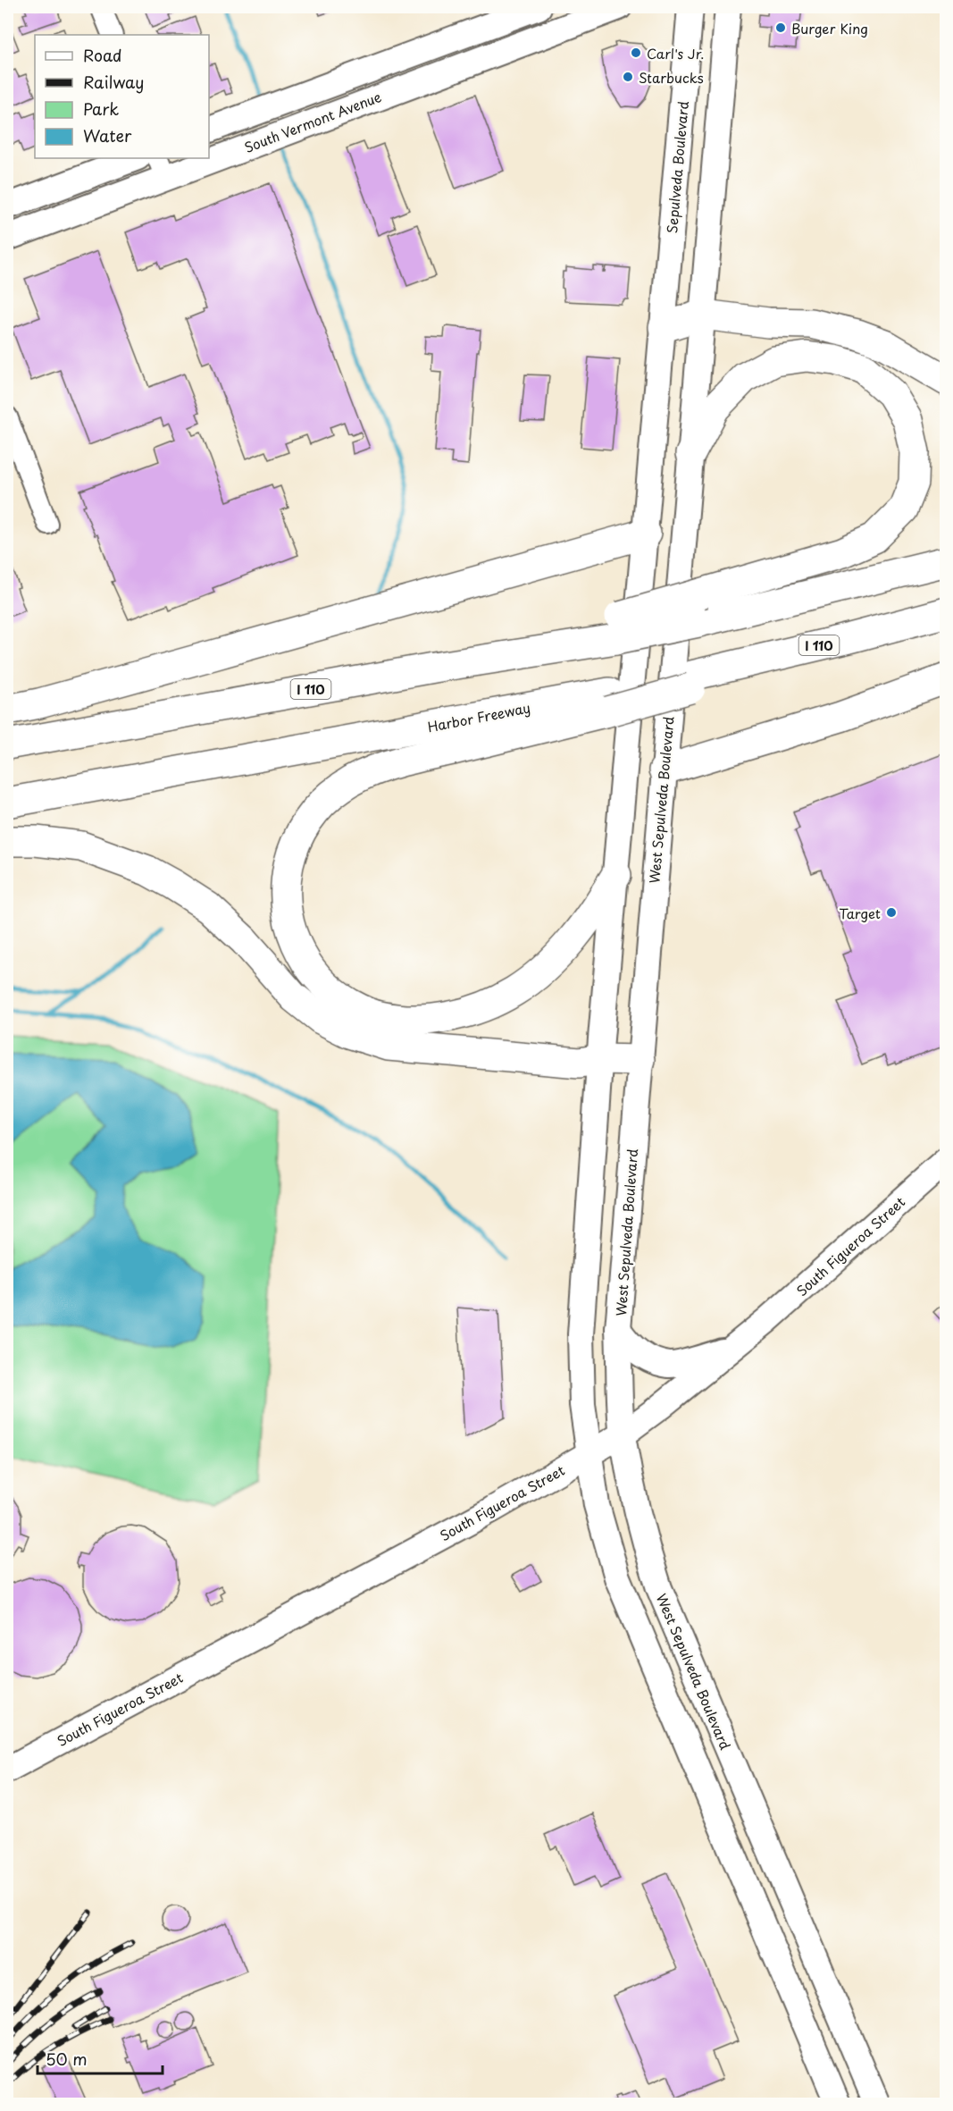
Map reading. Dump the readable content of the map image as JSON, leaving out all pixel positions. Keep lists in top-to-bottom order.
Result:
{
  "streets": {
    "highway": ["I 110", "Harbor Freeway"],
    "main road": [
      "South Vermont Avenue",
      "Sepulveda Boulevard",
      "West Sepulveda Boulevard",
      "South Figueroa Street"
    ]
  },
  "crossings": [
    ["West Sepulveda Boulevard", "South Figueroa Street"]
  ],
  "places": [
    "Burger King",
    "Carl's Jr.",
    "Starbucks",
    "Target"
  ],
  "legend": [
    "Road",
    "Railway",
    "Park",
    "Water"
  ],
  "scale_bar": "50 m"
}
